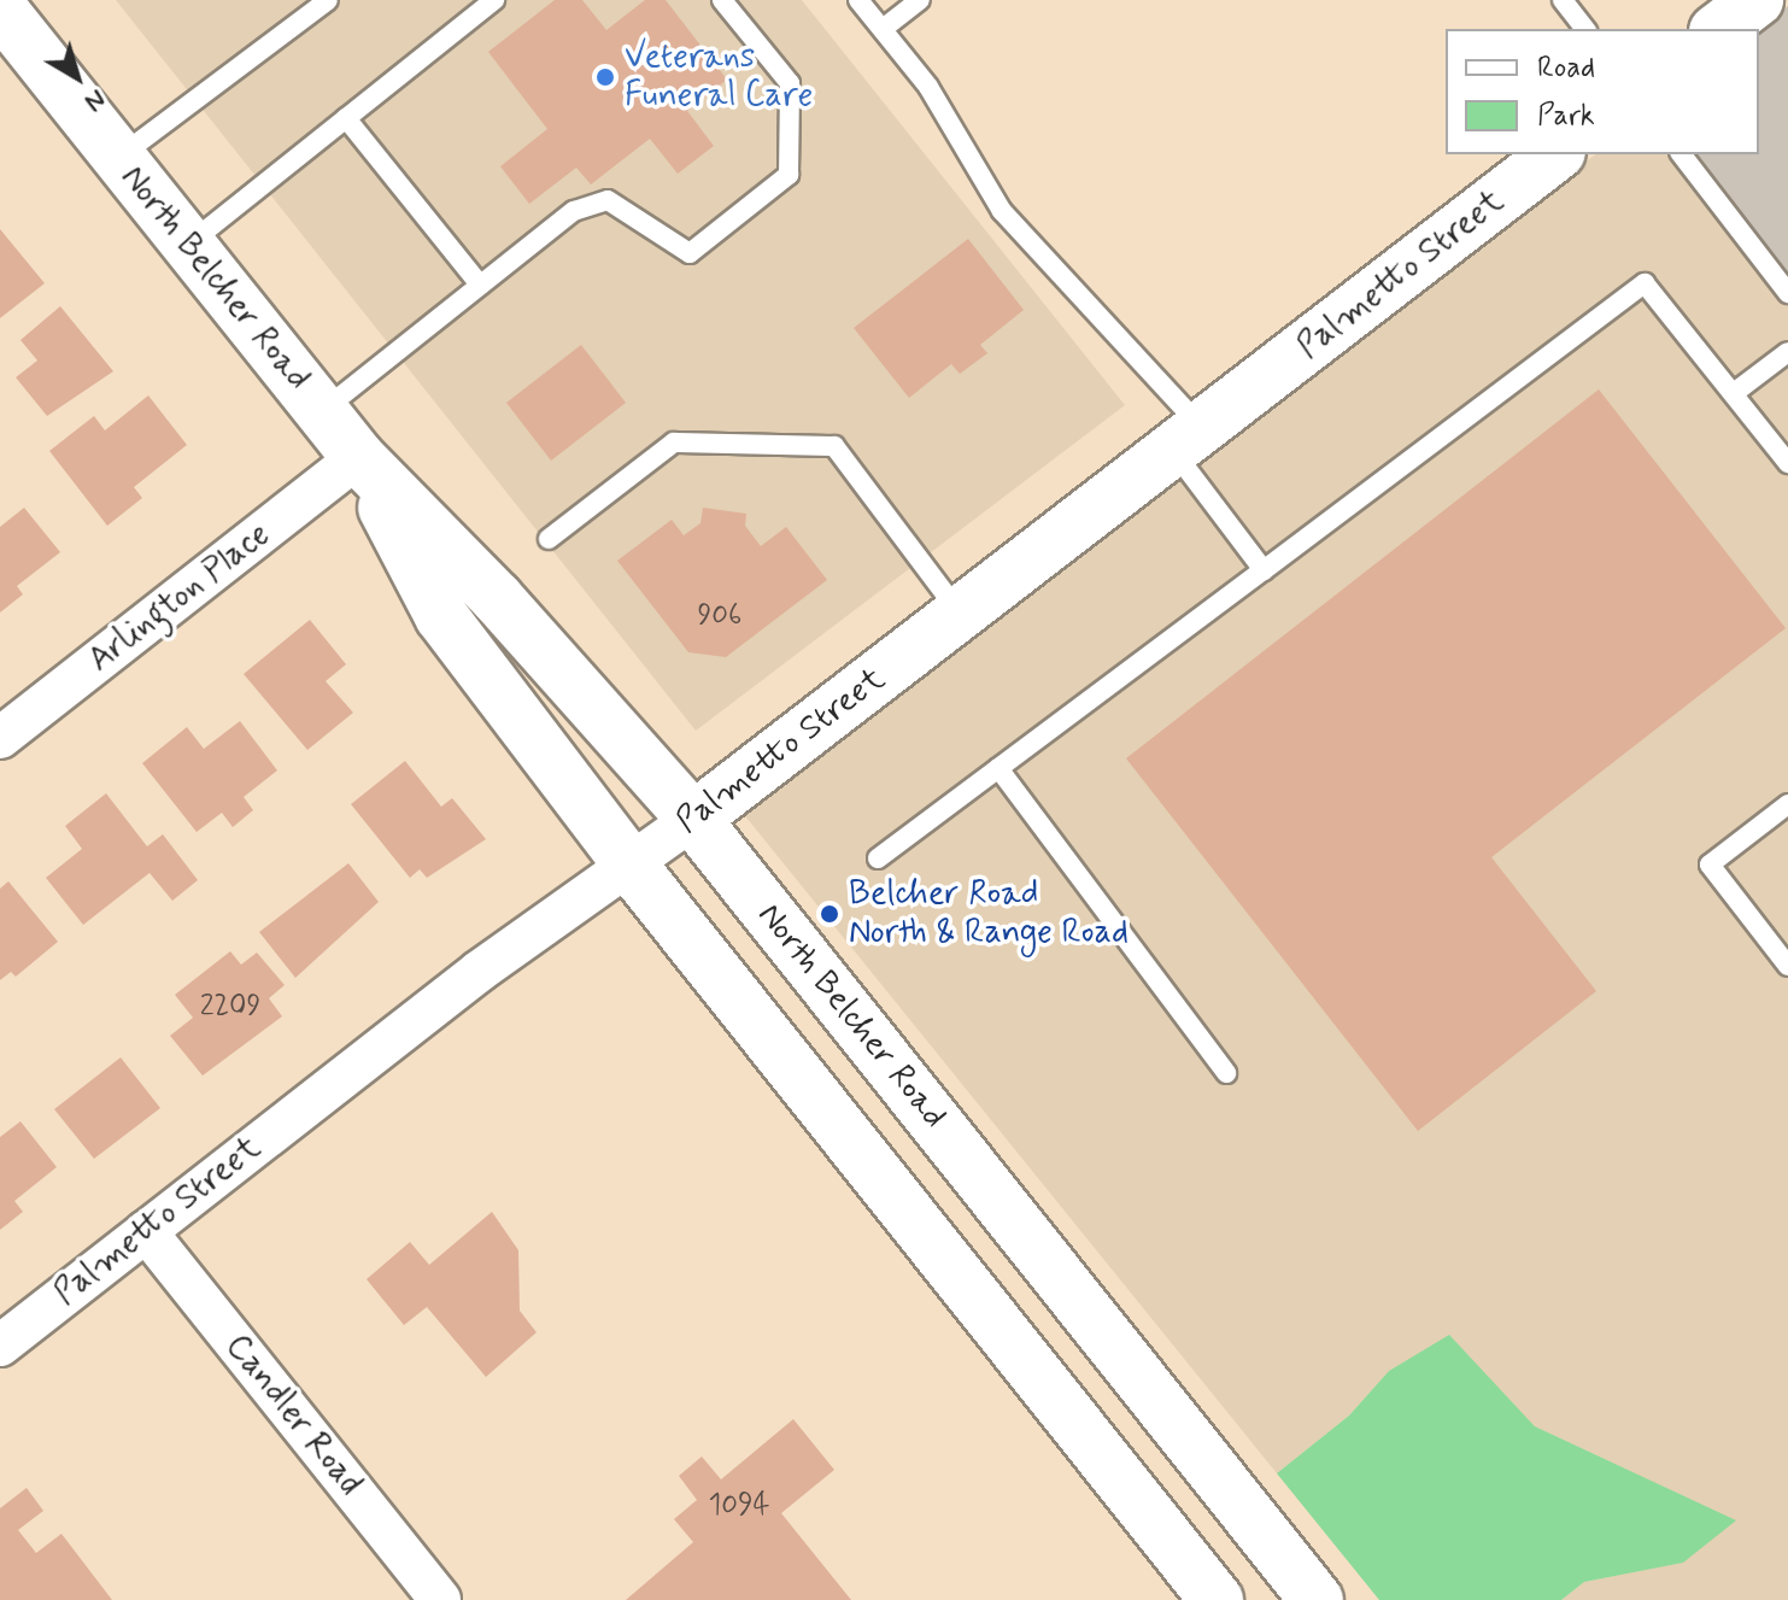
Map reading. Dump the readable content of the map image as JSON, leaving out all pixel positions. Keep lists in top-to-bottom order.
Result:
{
  "streets": {
    "main road": ["Palmetto Street", "North Belcher Road"],
    "street": ["Arlington Place", "Candler Road"]
  },
  "crossings": [
    ["Palmetto Street", "North Belcher Road"],
    ["Palmetto Street", "Candler Road"],
    ["North Belcher Road", "Arlington Place"]
  ],
  "places": ["Veterans Funeral Care", "Belcher Road North & Range Road"],
  "house_numbers": ["906", "2209", "1094"],
  "legend": ["Road", "Park"],
  "north": "bottom right"
}
